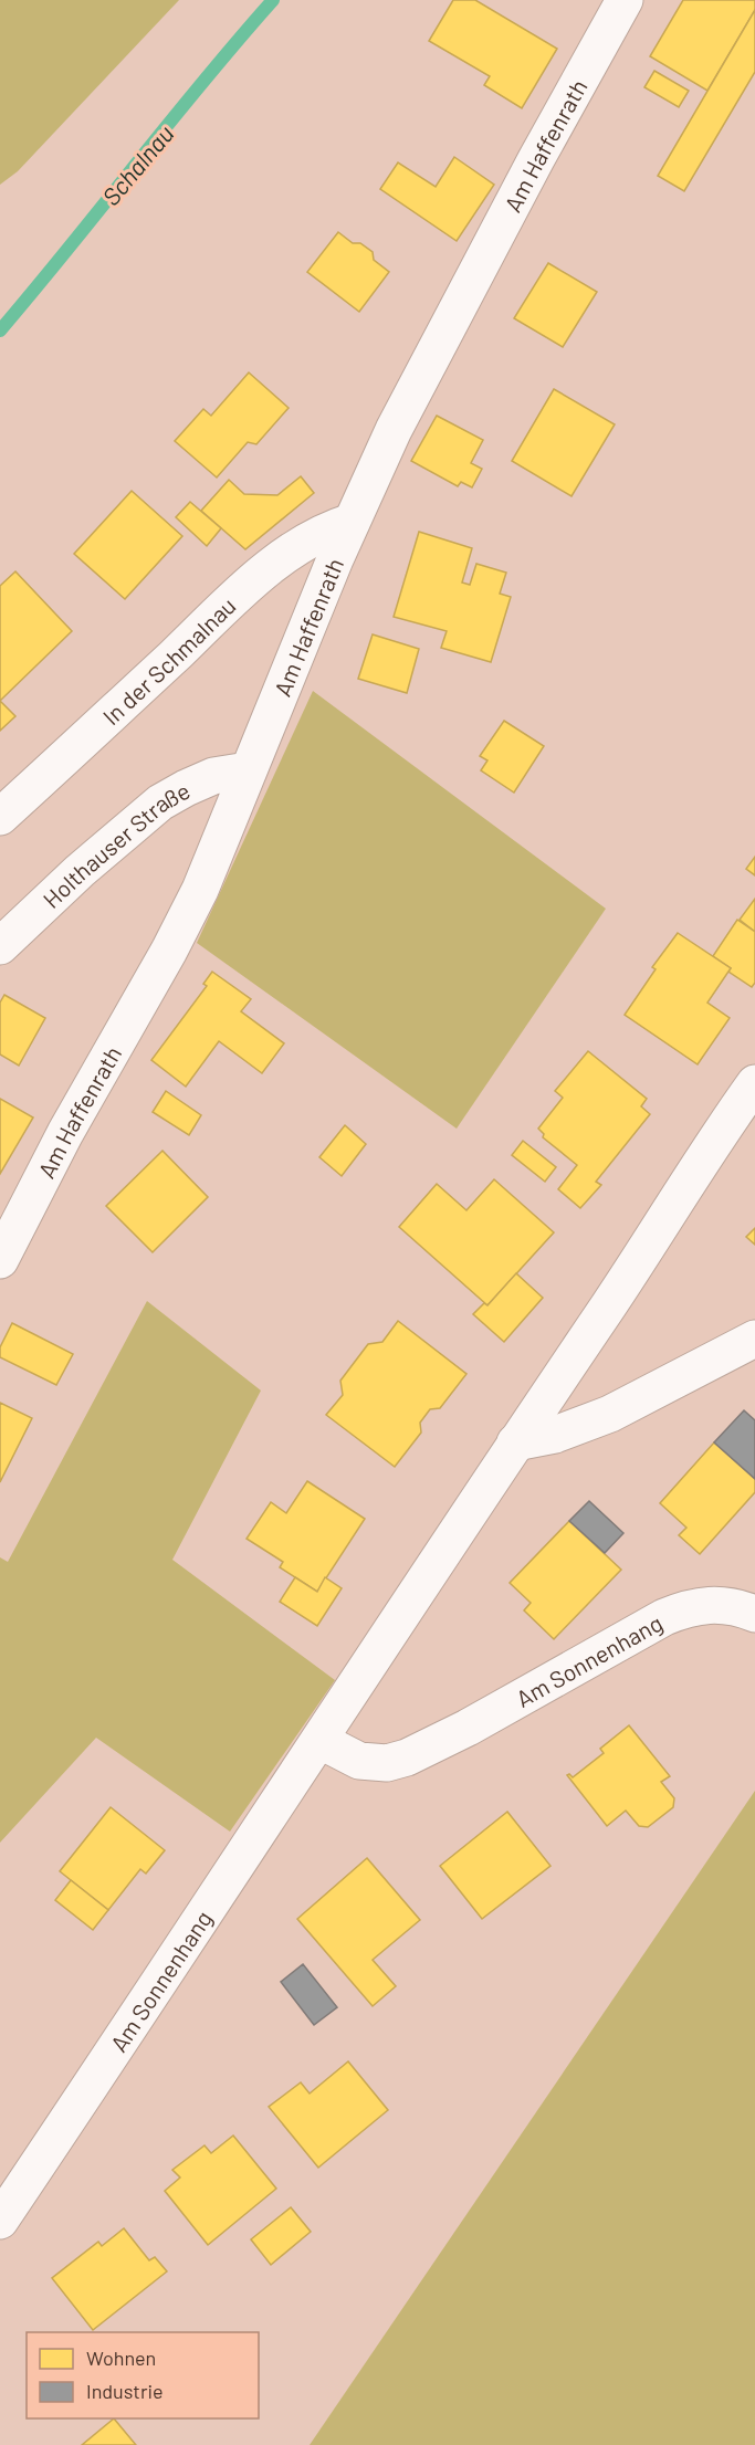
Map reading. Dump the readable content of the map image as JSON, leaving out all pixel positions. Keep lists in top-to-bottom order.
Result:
{
  "streets": {
    "street": [
      "Am Haffenrath",
      "In der Schmalnau",
      "Holthauser Straße",
      "Am Sonnenhang"
    ]
  },
  "crossings": [
    ["Am Haffenrath", "In der Schmalnau"],
    ["Am Haffenrath", "Holthauser Straße"]
  ],
  "water": ["Schalnau"],
  "legend": ["Wohnen", "Industrie"]
}
